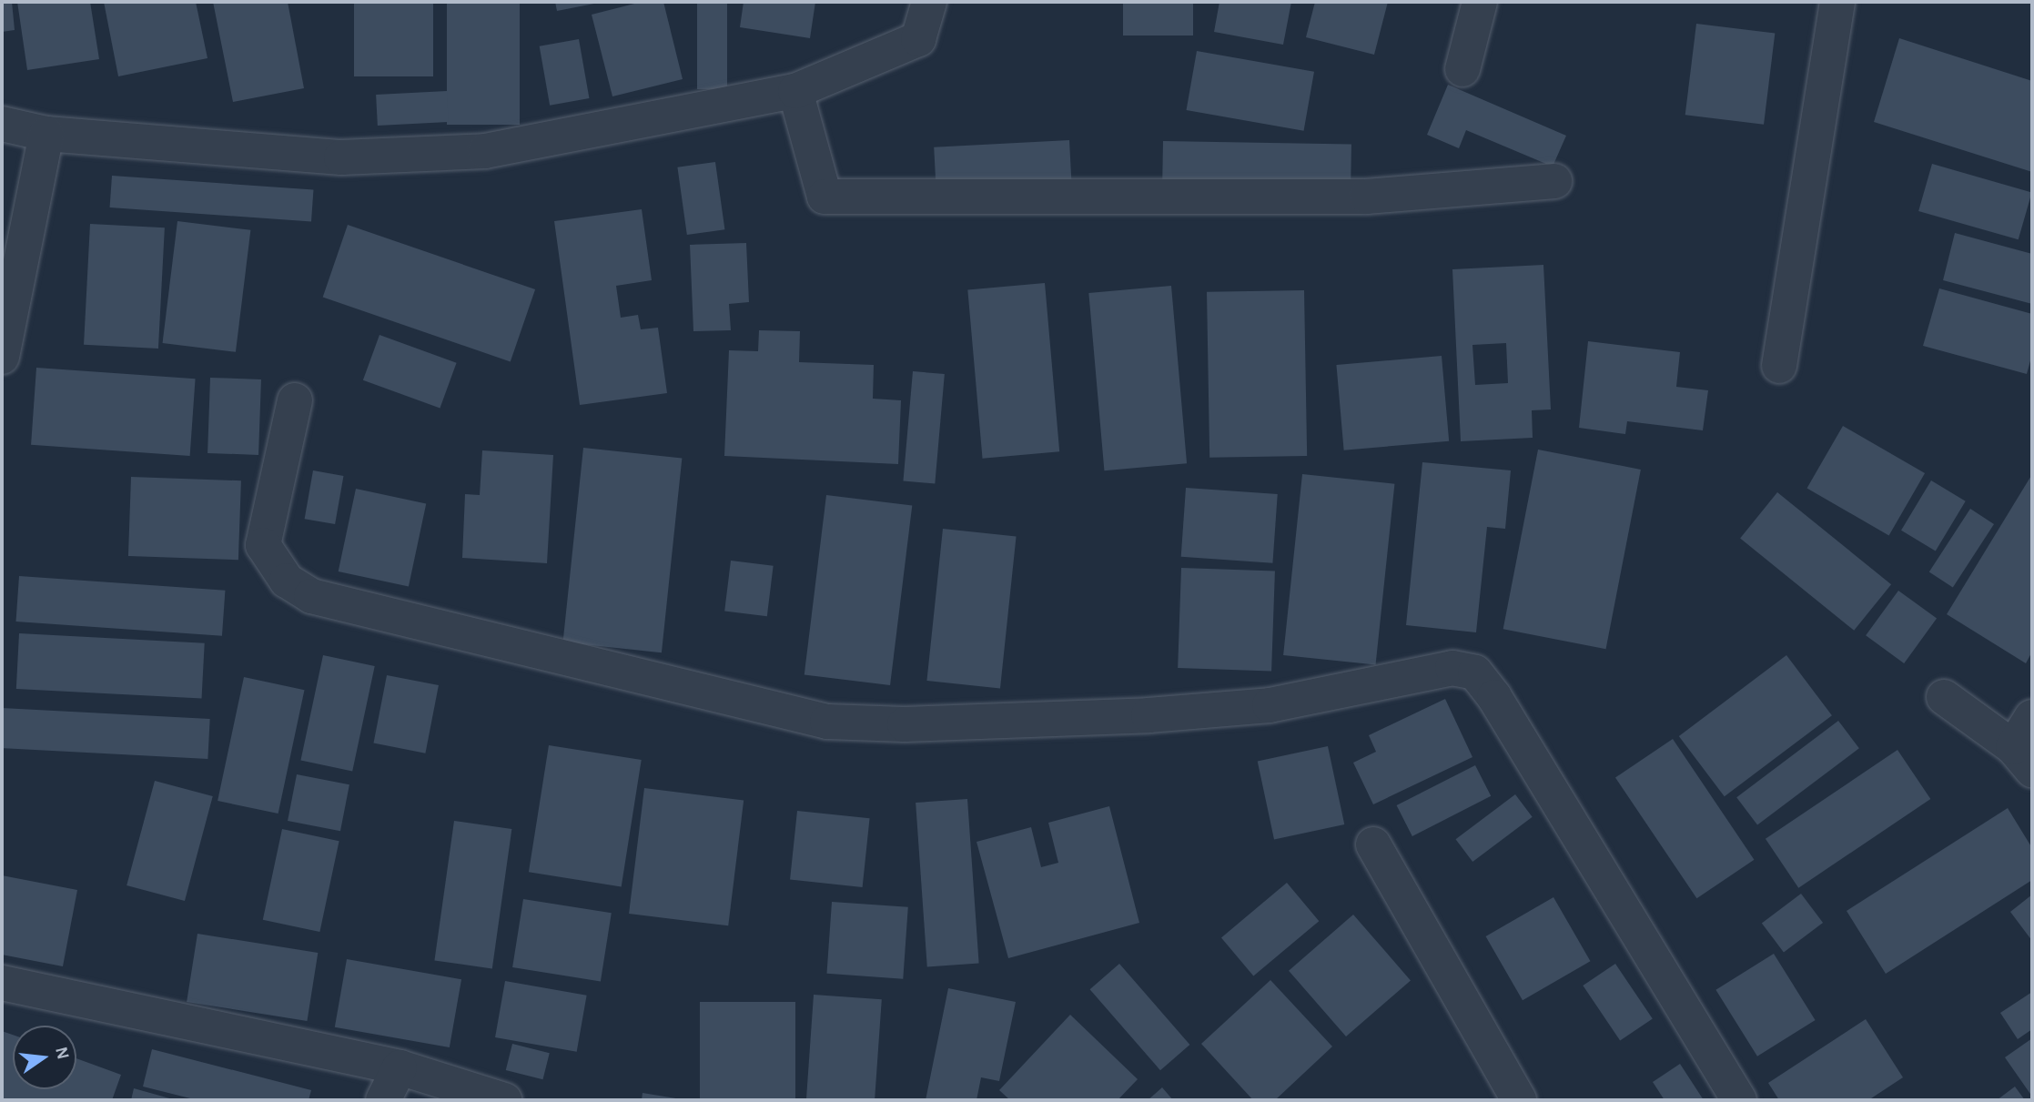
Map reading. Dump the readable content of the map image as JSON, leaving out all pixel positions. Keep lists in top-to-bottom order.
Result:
{
  "north": "right"
}
